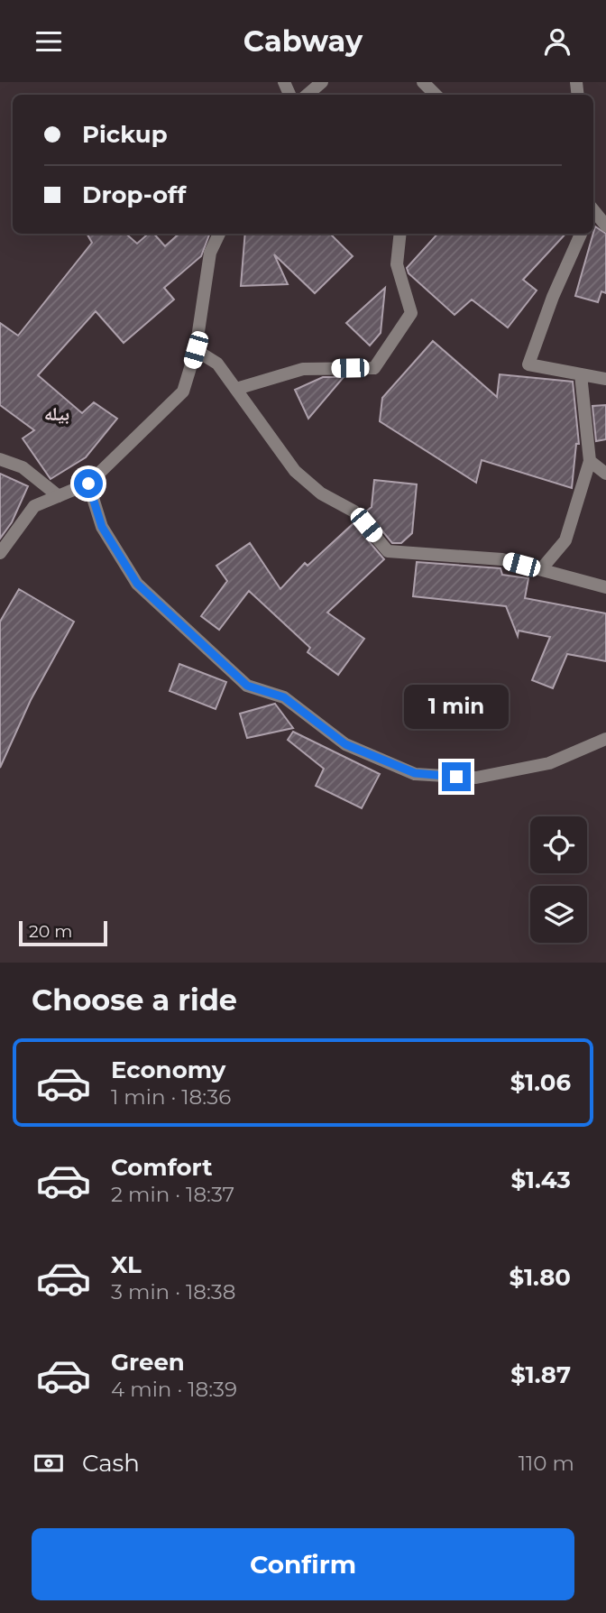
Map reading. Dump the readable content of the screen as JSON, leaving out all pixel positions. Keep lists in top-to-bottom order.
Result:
{
  "districts": ["بیله"],
  "scale_bar": "20 m",
  "page": {
    "header": "Cabway",
    "banner": ["Pickup", "Drop-off"],
    "bubble": "1 min",
    "scale": "20 m",
    "heading": "Choose a ride",
    "list": [
      {
        "name": "Economy",
        "note": "1 min · 18:36",
        "value": "$1.06"
      },
      {
        "name": "Comfort",
        "note": "2 min · 18:37",
        "value": "$1.43"
      },
      {
        "name": "XL",
        "note": "3 min · 18:38",
        "value": "$1.80"
      },
      {
        "name": "Green",
        "note": "4 min · 18:39",
        "value": "$1.87"
      }
    ],
    "pay": ["Cash", "110 m"],
    "buttons": "Confirm"
  }
}
